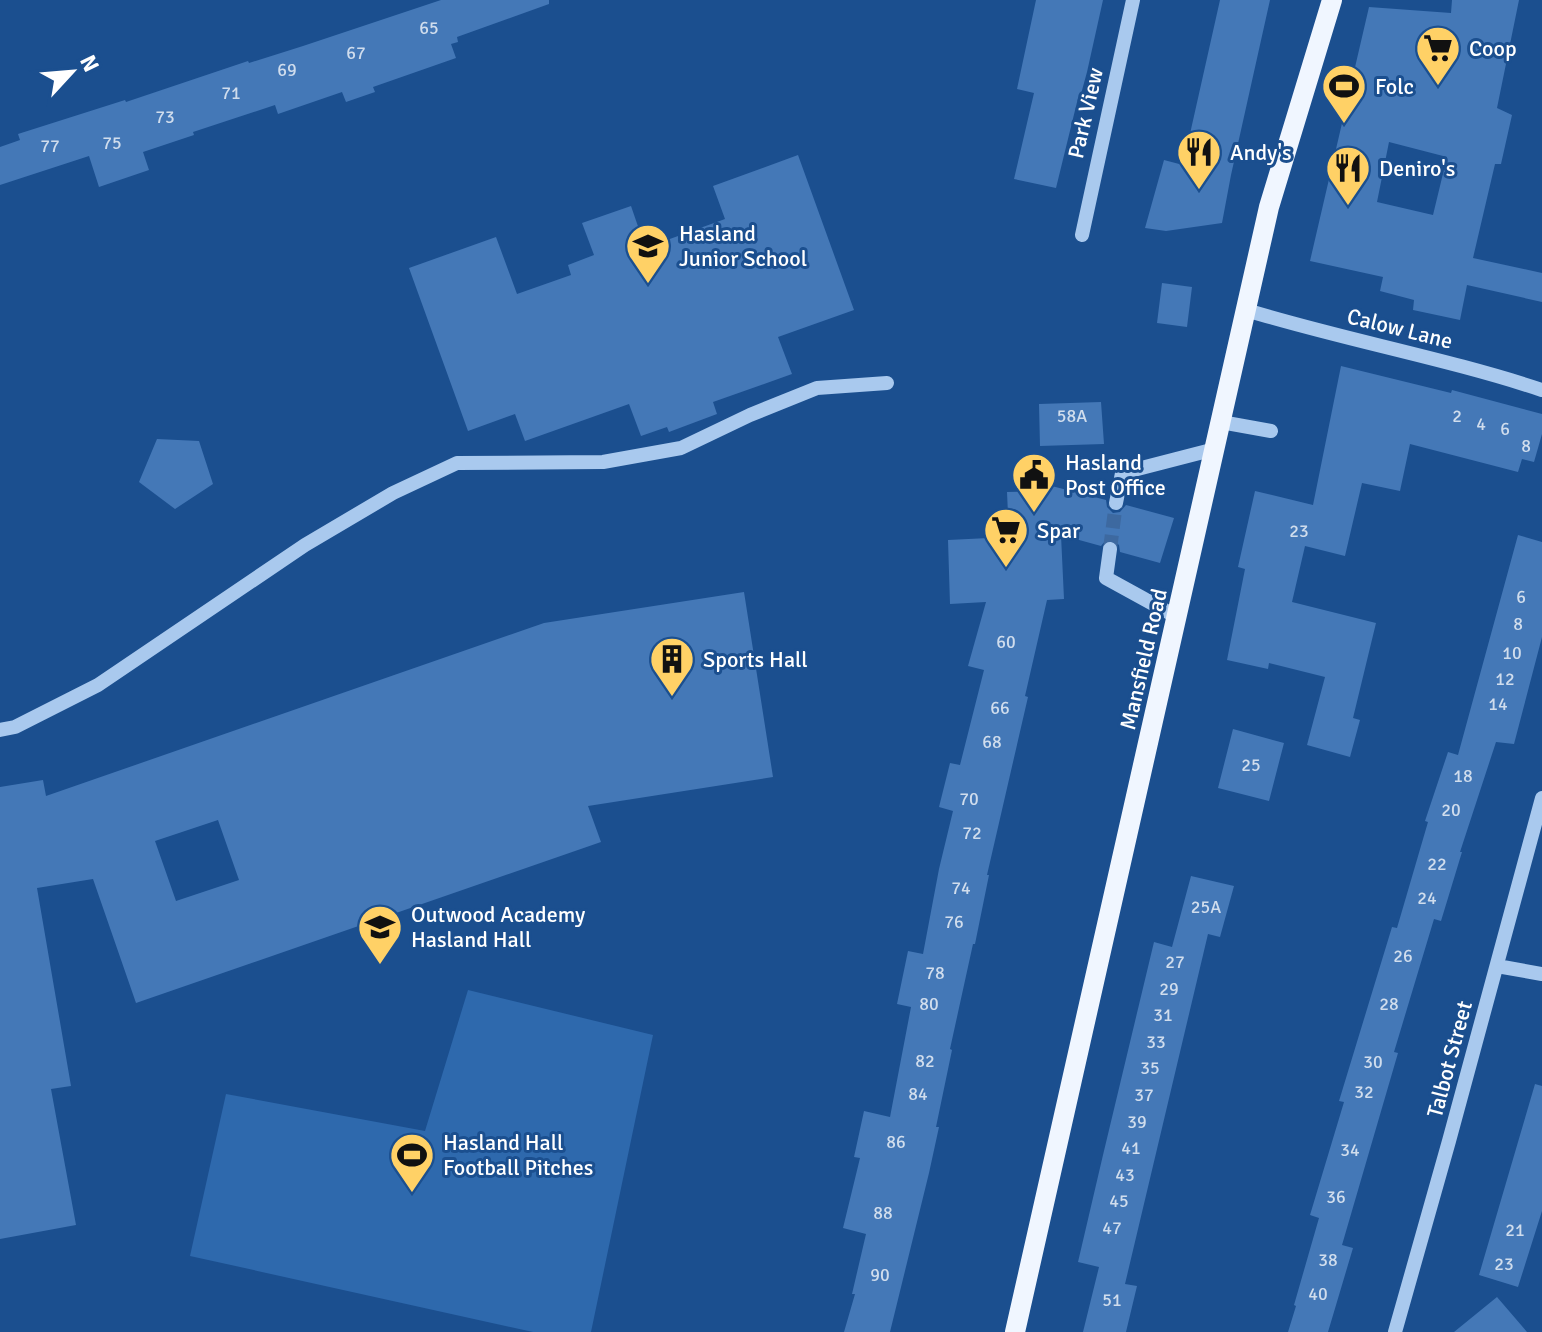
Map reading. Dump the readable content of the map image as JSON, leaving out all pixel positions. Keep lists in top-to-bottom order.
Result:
{
  "streets": {
    "main road": ["Mansfield Road"],
    "street": ["Park View", "Calow Lane", "Talbot Street"]
  },
  "crossings": [
    ["Calow Lane", "Mansfield Road"]
  ],
  "places": {
    "supermarket": ["Coop", "Spar"],
    "sports": ["Folc", "Hasland Hall Football Pitches"],
    "restaurant": ["Andy's", "Deniro's"],
    "school or university": ["Hasland Junior School", "Outwood Academy Hasland Hall"],
    "public building": ["Hasland Post Office"],
    "building": ["Sports Hall"]
  },
  "house_numbers": [
    "65",
    "67",
    "69",
    "71",
    "73",
    "75",
    "77",
    "58A",
    "2",
    "4",
    "6",
    "8",
    "23",
    "6",
    "8",
    "60",
    "10",
    "12",
    "14",
    "66",
    "68",
    "25",
    "18",
    "70",
    "20",
    "72",
    "22",
    "74",
    "24",
    "25A",
    "76",
    "26",
    "27",
    "78",
    "29",
    "80",
    "28",
    "31",
    "33",
    "82",
    "30",
    "35",
    "32",
    "84",
    "37",
    "39",
    "86",
    "41",
    "34",
    "43",
    "36",
    "45",
    "88",
    "47",
    "21",
    "38",
    "23",
    "90",
    "40",
    "51"
  ],
  "north": "top right"
}
